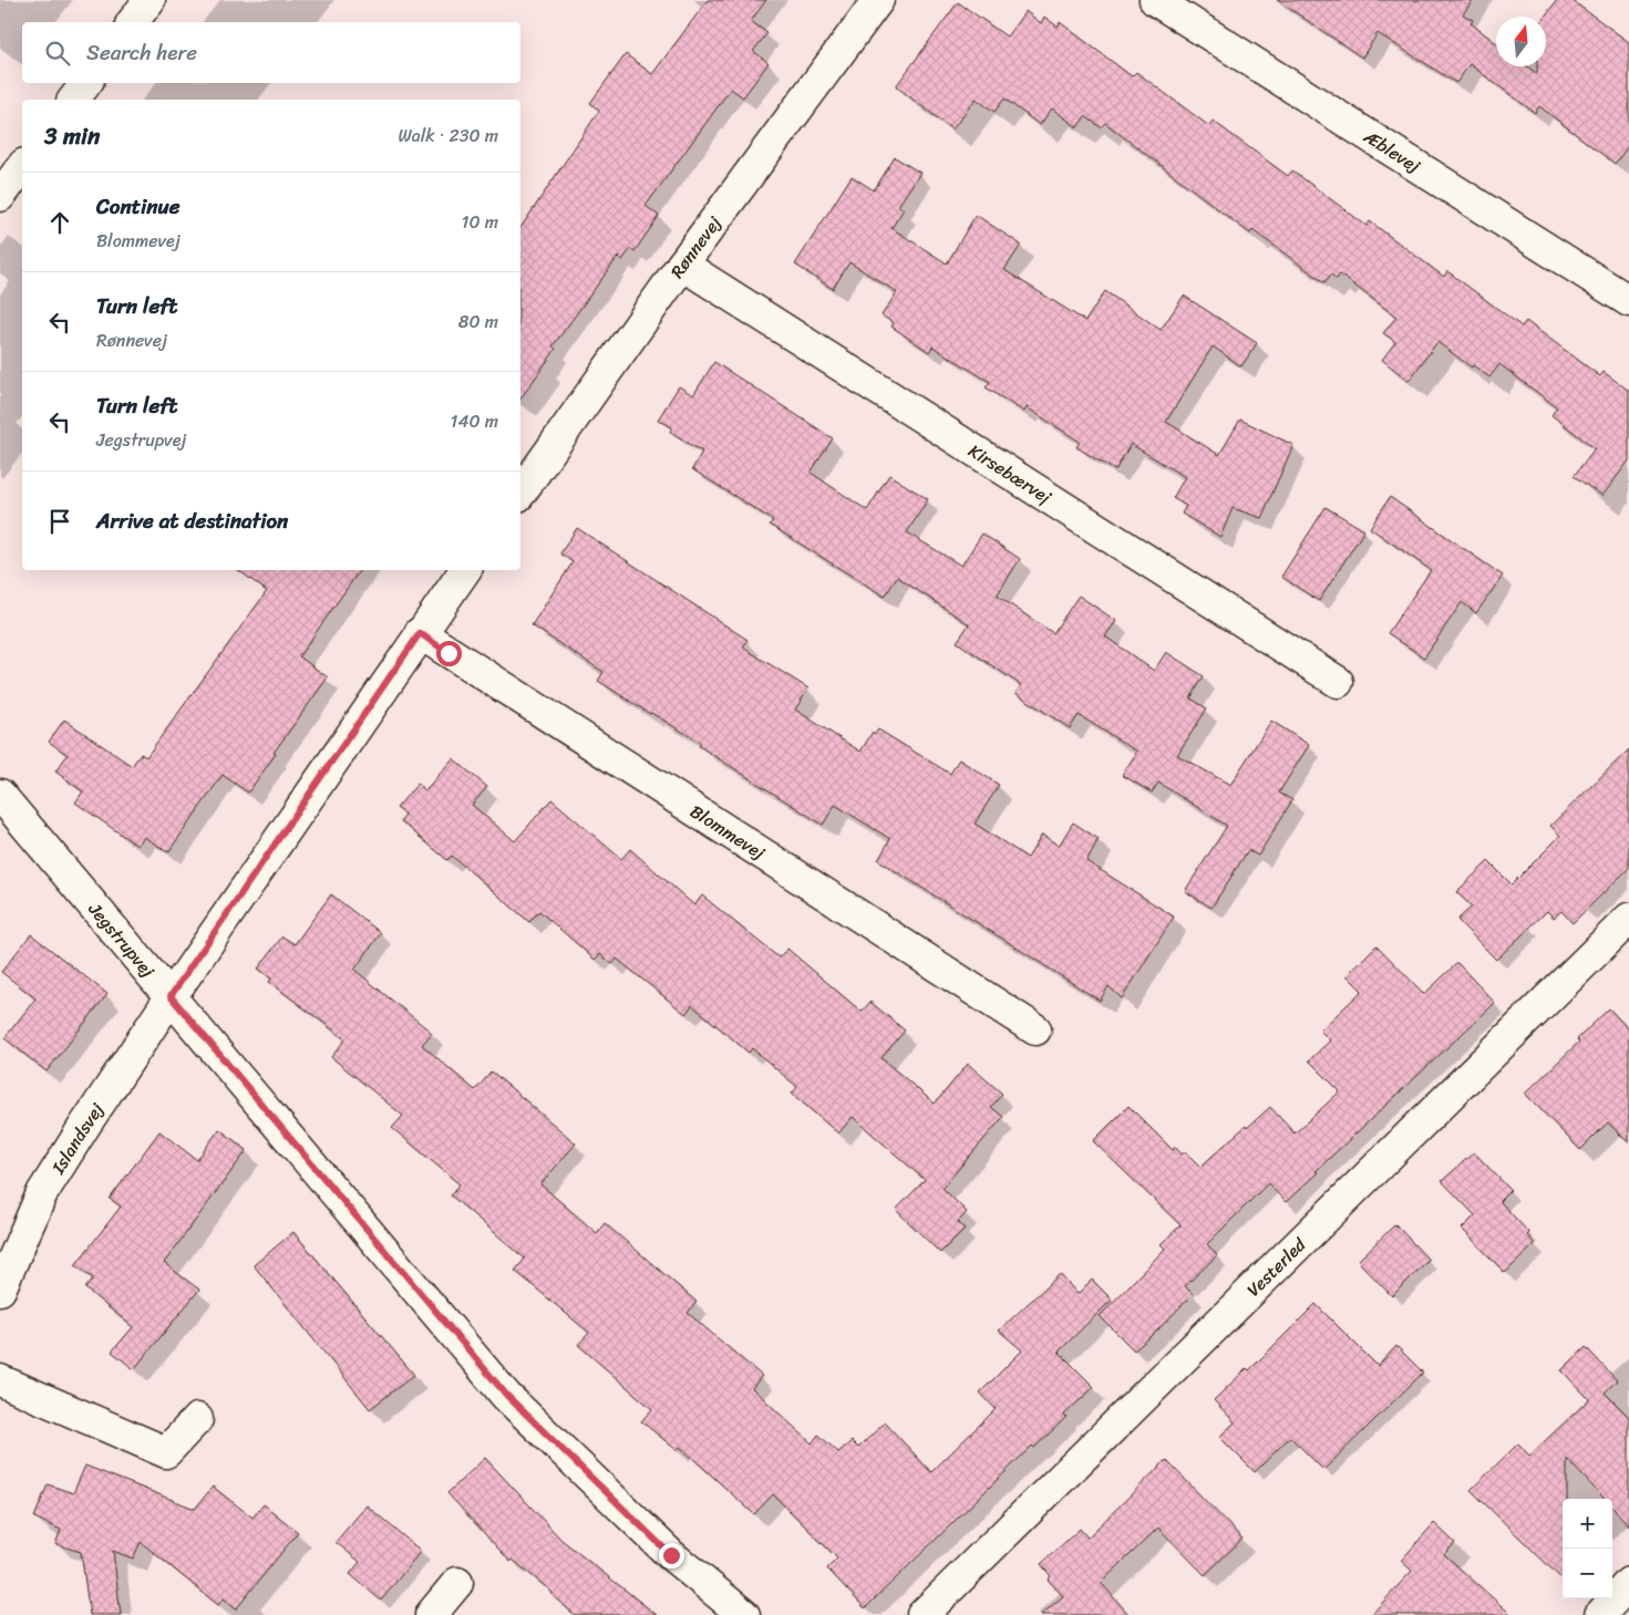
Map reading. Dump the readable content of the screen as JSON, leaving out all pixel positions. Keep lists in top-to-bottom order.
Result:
{
  "streets": {
    "street": [
      "Æblevej",
      "Rønnevej",
      "Kirsebærvej",
      "Blommevej",
      "Jegstrupvej",
      "Islandsvej",
      "Vesterled"
    ]
  },
  "crossings": [
    ["Rønnevej", "Kirsebærvej"],
    ["Jegstrupvej", "Islandsvej"]
  ],
  "north": "top",
  "page": {
    "search": "Search here",
    "heading": ["3 min", "Walk · 230 m"],
    "list": [
      ["Continue", "Blommevej", "10 m"],
      ["Turn left", "Rønnevej", "80 m"],
      ["Turn left", "Jegstrupvej", "140 m"],
      "Arrive at destination"
    ],
    "map_buttons": ["+", "−"]
  }
}
